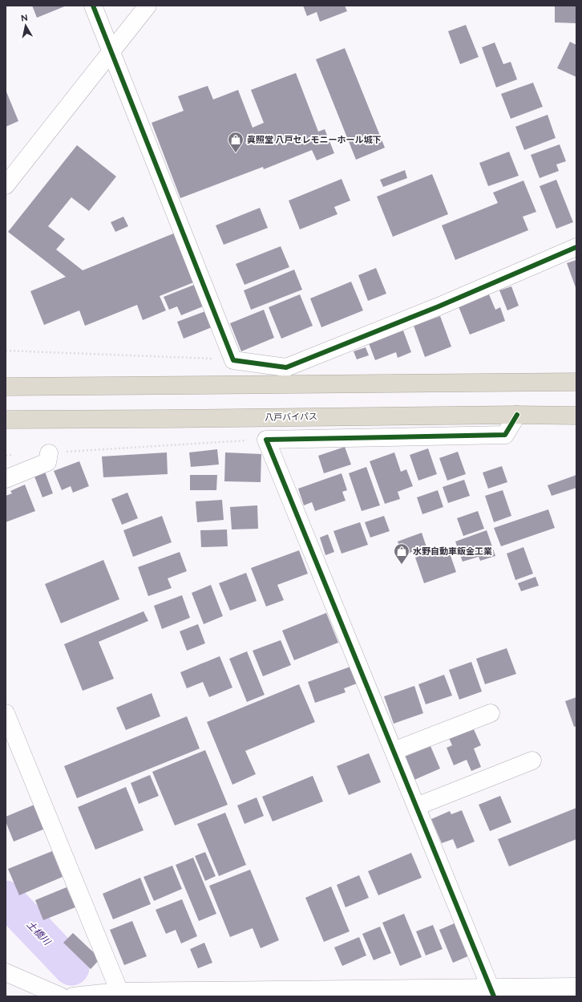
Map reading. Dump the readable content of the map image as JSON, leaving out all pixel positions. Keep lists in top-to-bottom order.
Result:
{
  "streets": {
    "highway": ["八戸バイパス"]
  },
  "water": ["土橋川"],
  "places": {
    "shop": ["眞照堂 八戸セレモニーホール城下", "水野自動車鈑金工業"]
  },
  "north": "top"
}
